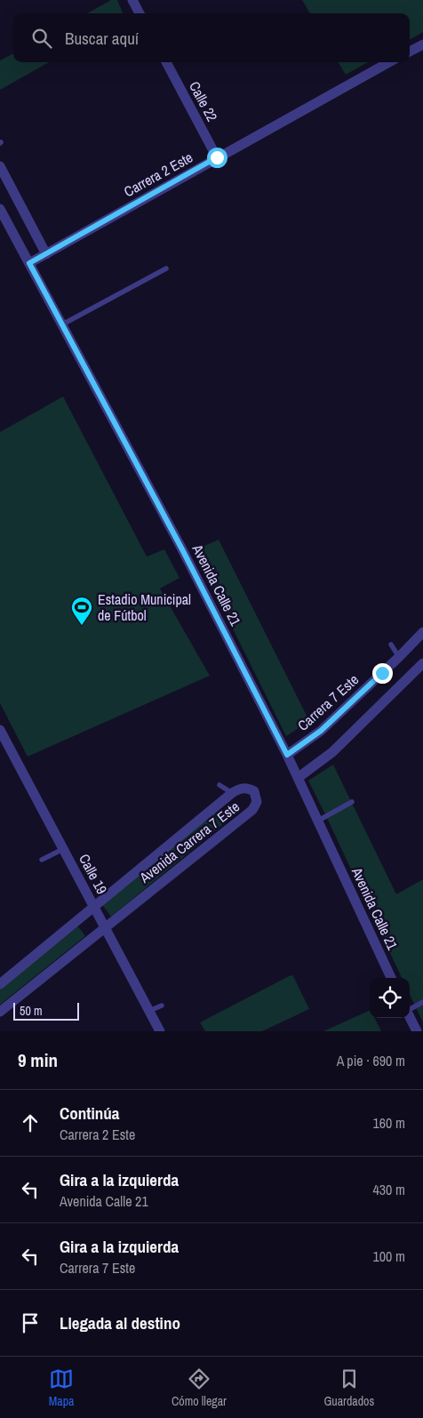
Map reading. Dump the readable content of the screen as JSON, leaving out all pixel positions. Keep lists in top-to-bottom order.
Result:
{
  "streets": {
    "street": [
      "Calle 22",
      "Carrera 2 Este",
      "Avenida Calle 21",
      "Carrera 7 Este",
      "Avenida Carrera 7 Este",
      "Calle 19"
    ]
  },
  "crossings": [
    ["Calle 22", "Carrera 2 Este"],
    ["Carrera 2 Este", "Avenida Calle 21"],
    ["Avenida Calle 21", "Carrera 7 Este"],
    ["Avenida Carrera 7 Este", "Calle 19"]
  ],
  "places": {
    "sports": ["Estadio Municipal de Fútbol"]
  },
  "scale_bar": "50 m",
  "page": {
    "search": "Buscar aquí",
    "scale": "50 m",
    "heading": ["9 min", "A pie · 690 m"],
    "list": [
      ["Continúa", "Carrera 2 Este", "160 m"],
      ["Gira a la izquierda", "Avenida Calle 21", "430 m"],
      ["Gira a la izquierda", "Carrera 7 Este", "100 m"],
      "Llegada al destino"
    ],
    "nav": ["Mapa", "Cómo llegar", "Guardados"]
  }
}
